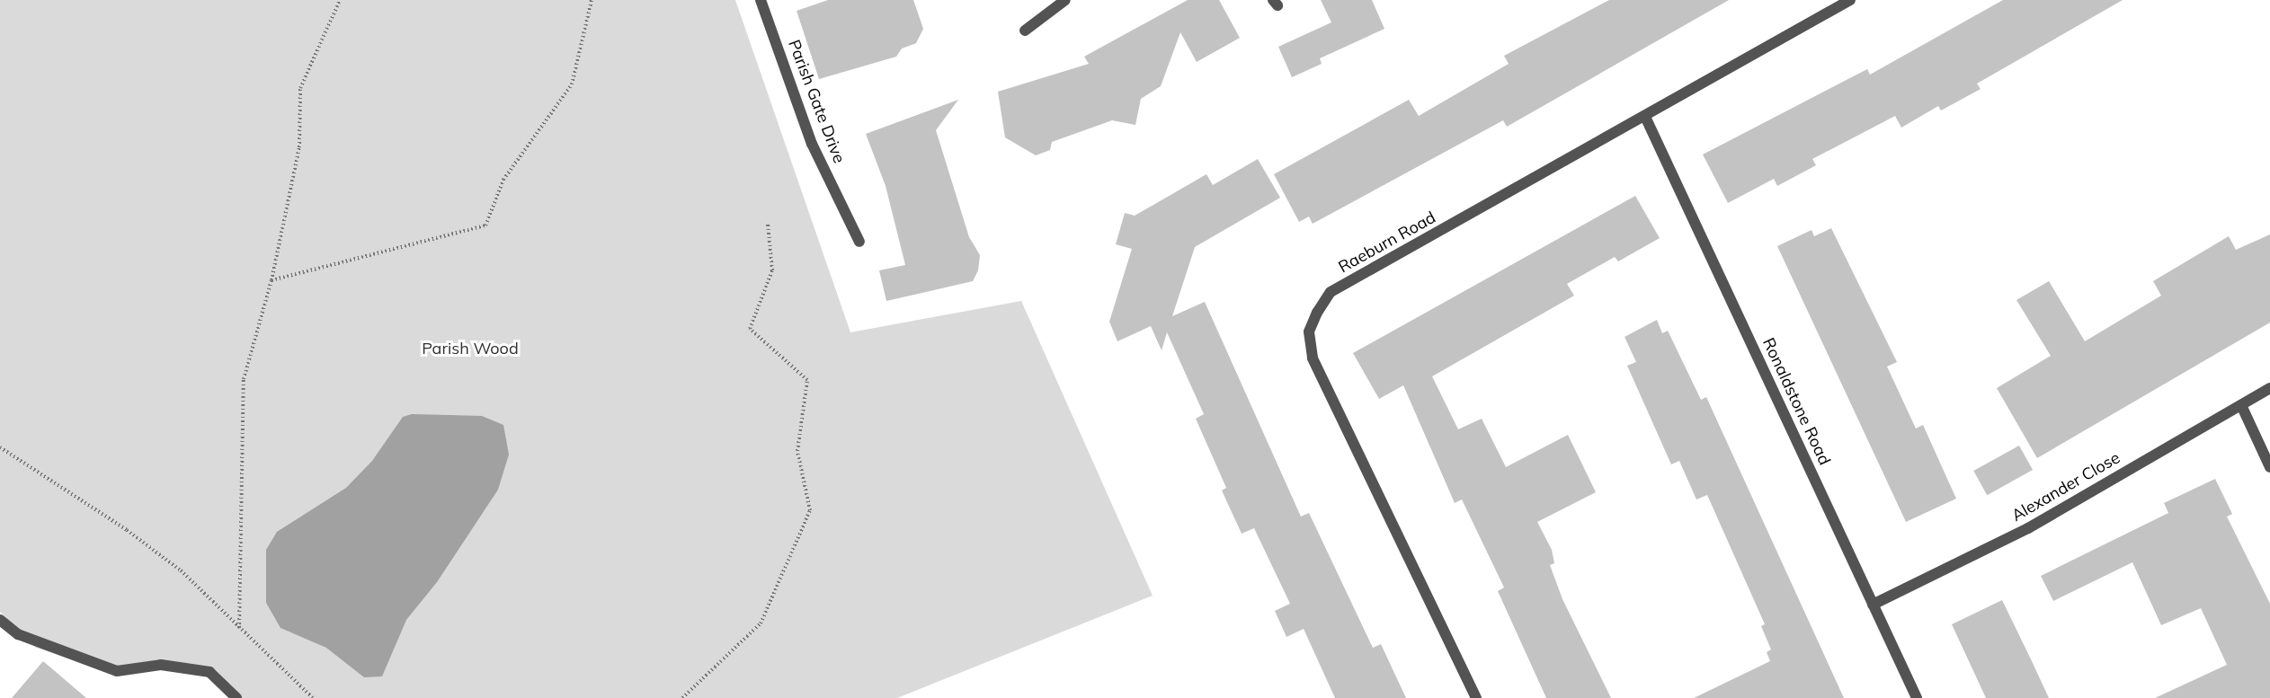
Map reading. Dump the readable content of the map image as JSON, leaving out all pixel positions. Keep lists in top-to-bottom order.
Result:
{
  "streets": {
    "street": [
      "Parish Gate Drive",
      "Raeburn Road",
      "Ronaldstone Road",
      "Alexander Close"
    ]
  },
  "crossings": [
    ["Raeburn Road", "Ronaldstone Road"],
    ["Ronaldstone Road", "Alexander Close"]
  ],
  "parks": ["Parish Wood"]
}
